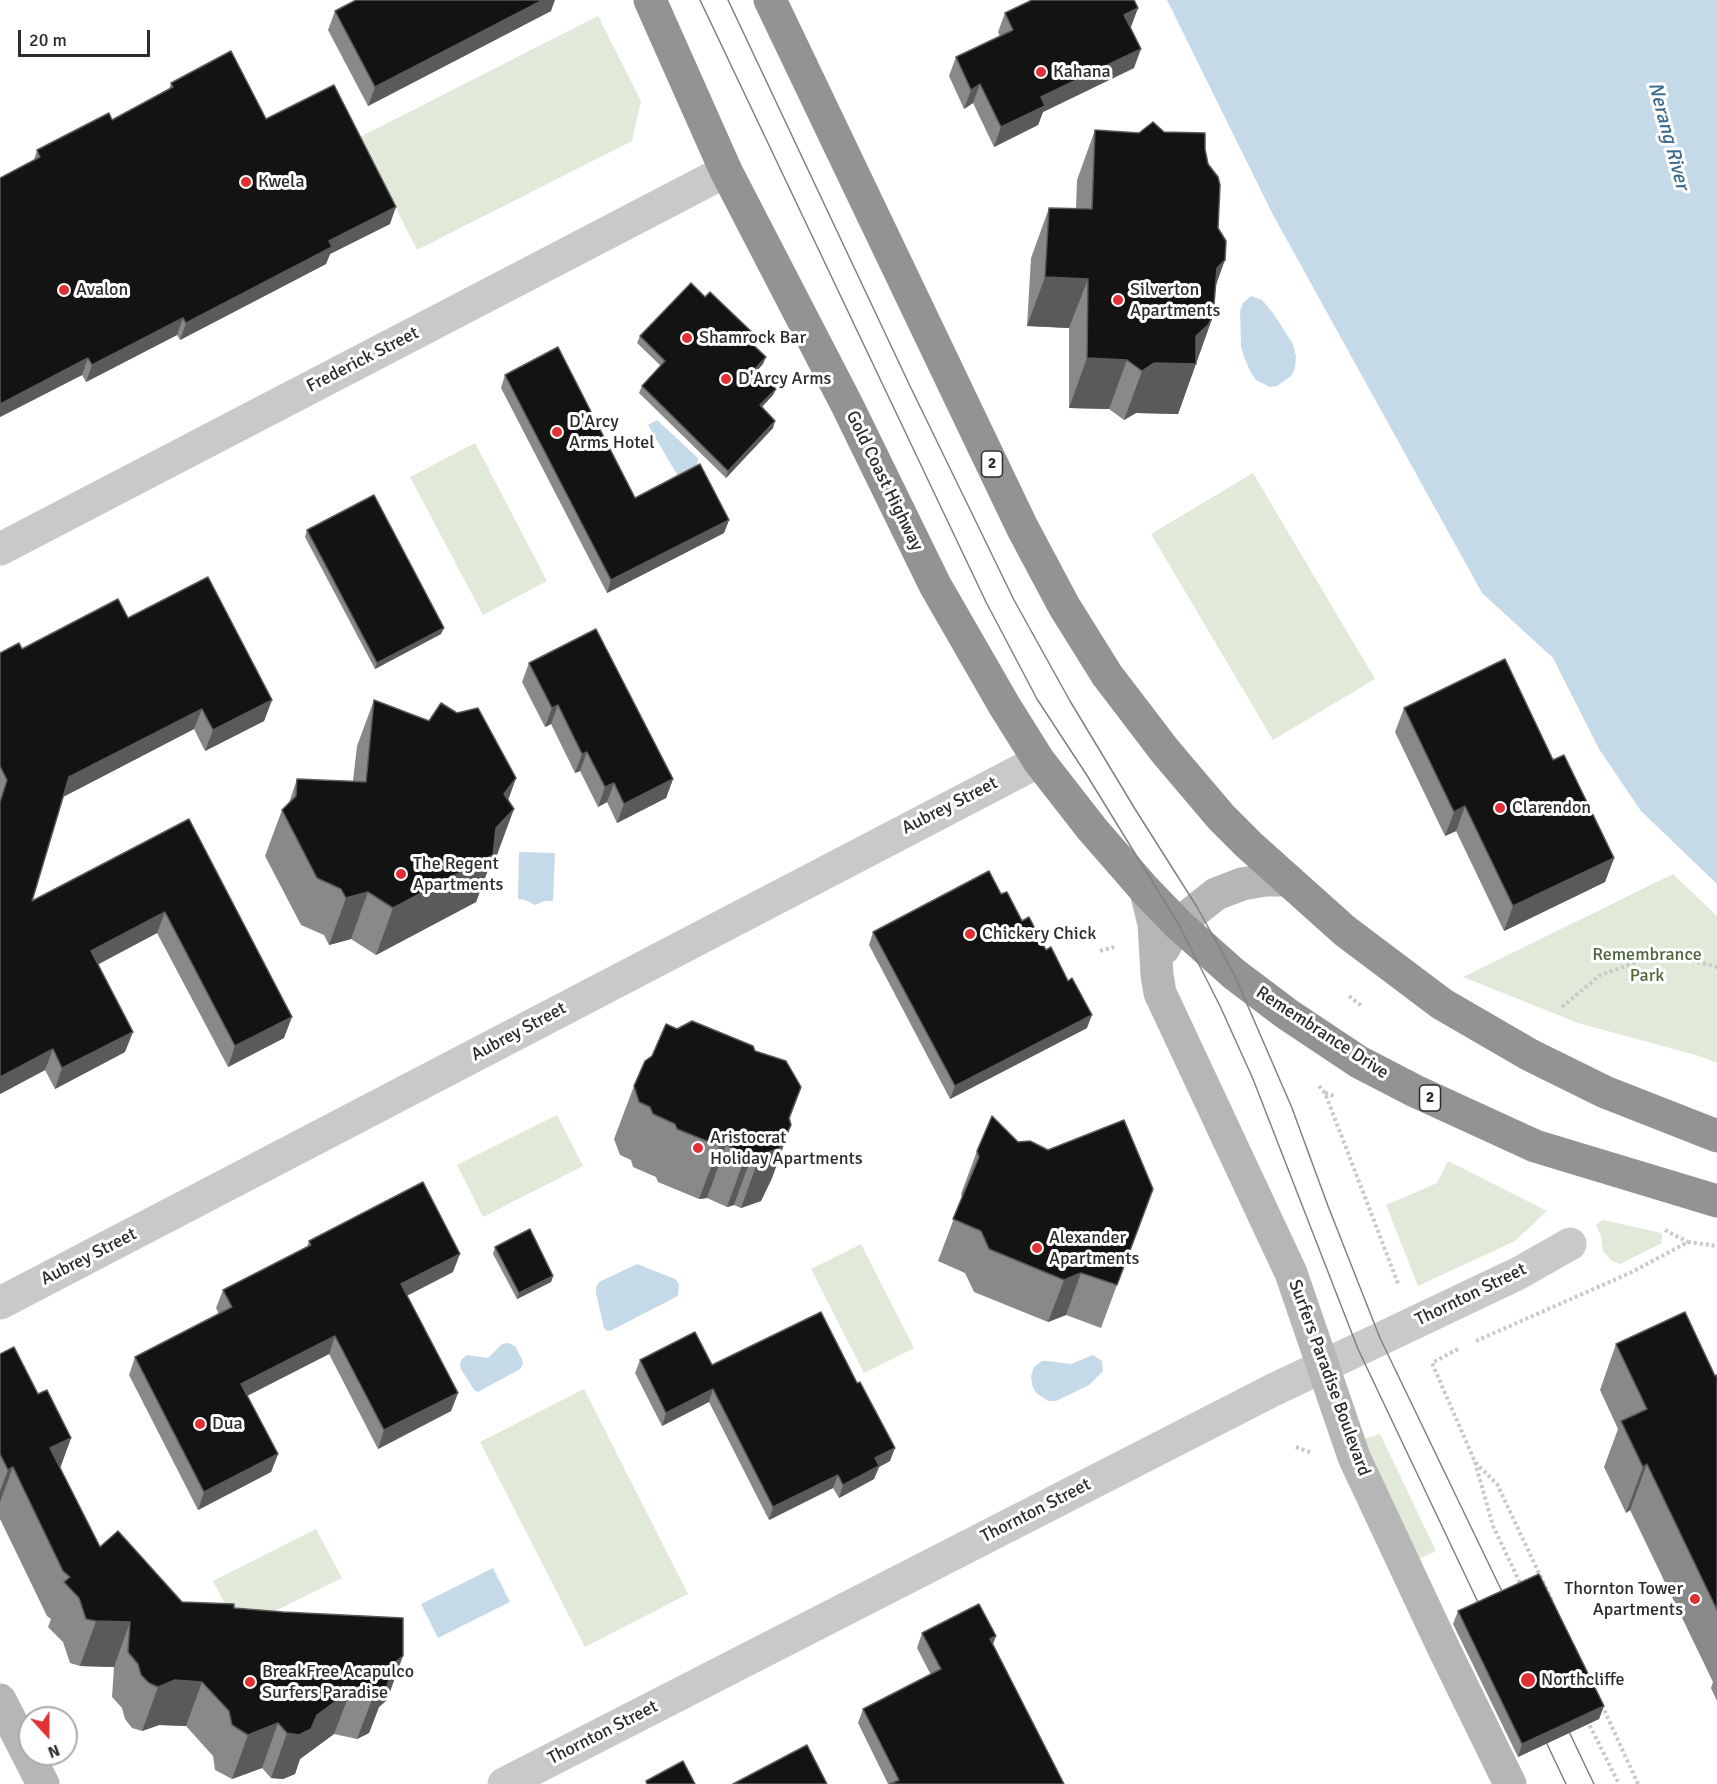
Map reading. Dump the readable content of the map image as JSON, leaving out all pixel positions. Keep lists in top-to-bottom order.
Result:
{
  "streets": {
    "highway": ["2", "Gold Coast Highway", "Remembrance Drive"],
    "street": [
      "Frederick Street",
      "Aubrey Street",
      "Thornton Street",
      "Surfers Paradise Boulevard"
    ]
  },
  "crossings": [
    ["Frederick Street", "Gold Coast Highway"],
    ["Gold Coast Highway", "Aubrey Street"],
    ["Gold Coast Highway", "Remembrance Drive"],
    ["Gold Coast Highway", "Surfers Paradise Boulevard"],
    ["Thornton Street", "Surfers Paradise Boulevard"]
  ],
  "water": ["Nerang River"],
  "parks": ["Remembrance Park"],
  "places": [
    "Kahana",
    "Kwela",
    "Avalon",
    "Silverton Apartments",
    "Shamrock Bar",
    "D'Arcy Arms",
    "D'Arcy Arms Hotel",
    "Clarendon",
    "The Regent Apartments",
    "Chickery Chick",
    "Aristocrat Holiday Apartments",
    "Alexander Apartments",
    "Dua",
    "Thornton Tower Apartments",
    "Northcliffe",
    "BreakFree Acapulco Surfers Paradise"
  ],
  "scale_bar": "20 m",
  "north": "bottom"
}
